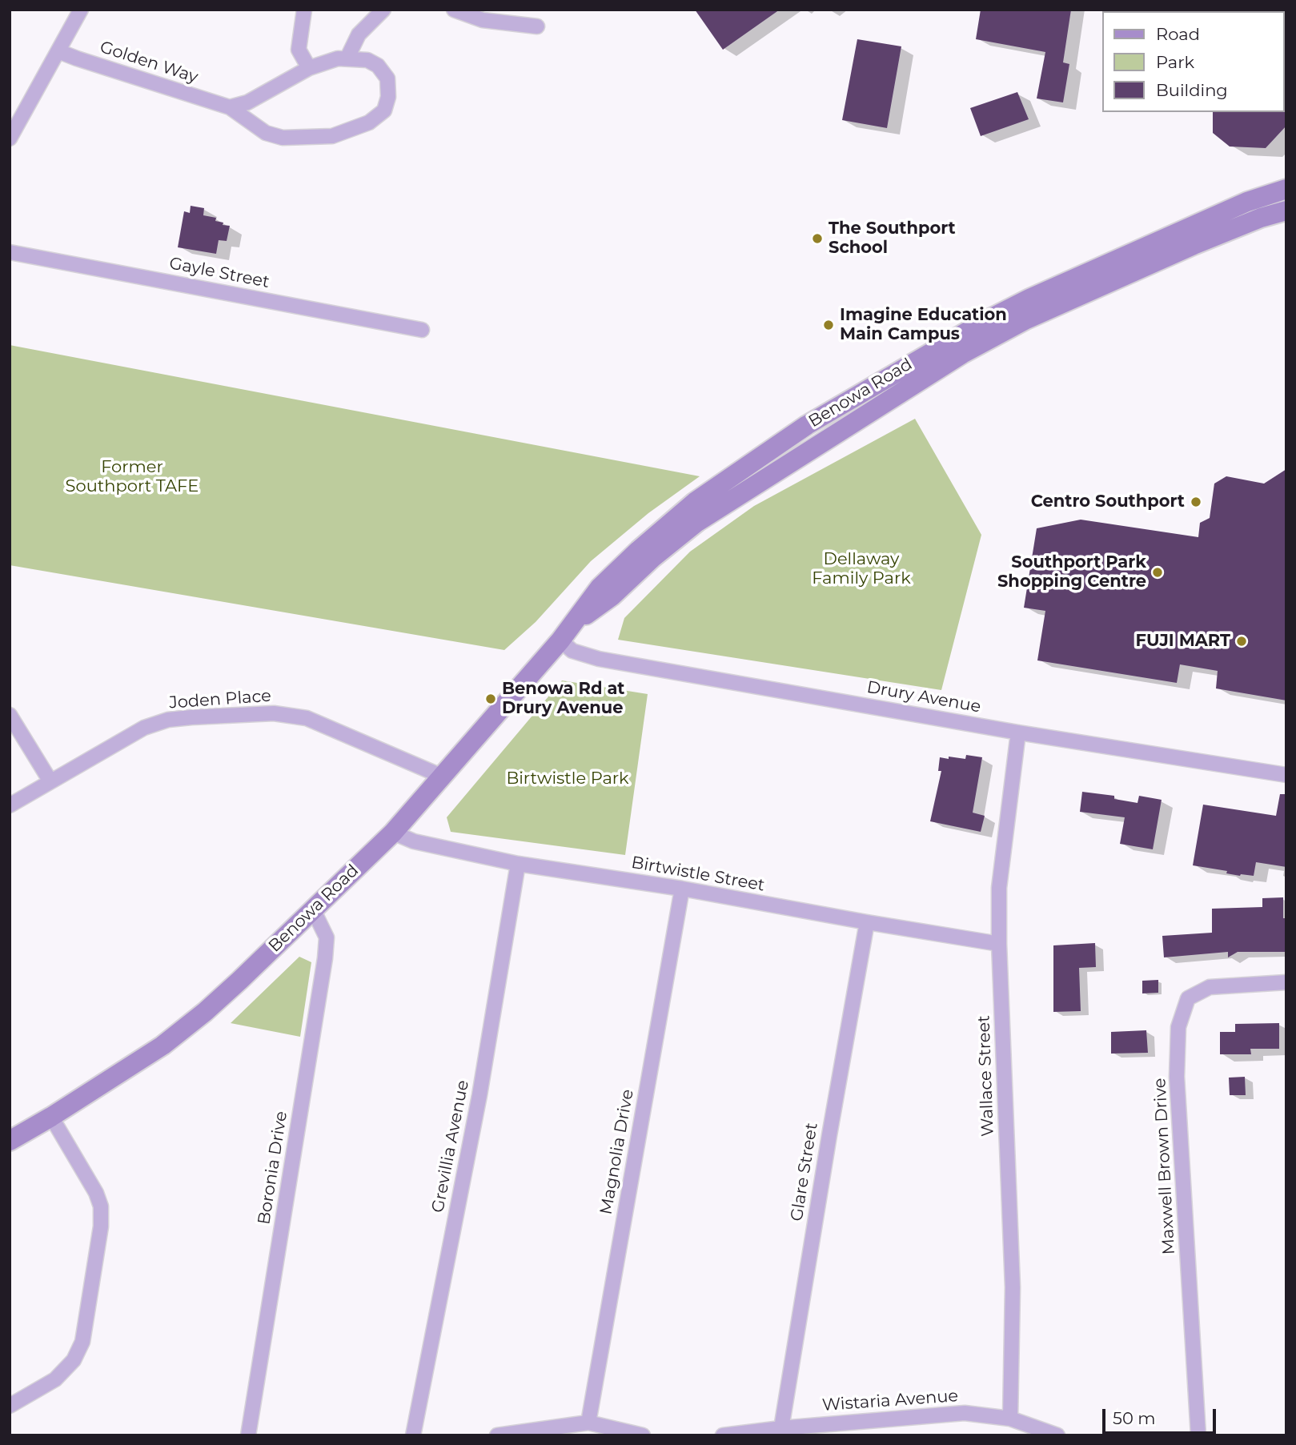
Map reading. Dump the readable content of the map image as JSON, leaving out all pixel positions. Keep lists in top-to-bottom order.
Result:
{
  "streets": {
    "main road": ["Benowa Road"],
    "street": [
      "Golden Way",
      "Gayle Street",
      "Drury Avenue",
      "Joden Place",
      "Birtwistle Street",
      "Wallace Street",
      "Grevillia Avenue",
      "Magnolia Drive",
      "Maxwell Brown Drive",
      "Boronia Drive",
      "Glare Street",
      "Wistaria Avenue"
    ]
  },
  "crossings": [
    ["Benowa Road", "Drury Avenue"],
    ["Benowa Road", "Joden Place"],
    ["Benowa Road", "Birtwistle Street"],
    ["Benowa Road", "Boronia Drive"],
    ["Drury Avenue", "Wallace Street"],
    ["Birtwistle Street", "Wallace Street"],
    ["Birtwistle Street", "Grevillia Avenue"],
    ["Birtwistle Street", "Magnolia Drive"],
    ["Birtwistle Street", "Glare Street"],
    ["Wallace Street", "Wistaria Avenue"],
    ["Glare Street", "Wistaria Avenue"]
  ],
  "parks": ["Former Southport TAFE", "Dellaway Family Park", "Birtwistle Park"],
  "places": [
    "The Southport School",
    "Imagine Education Main Campus",
    "Centro Southport",
    "Southport Park Shopping Centre",
    "FUJI MART",
    "Benowa Rd at Drury Avenue"
  ],
  "legend": ["Road", "Park", "Building"],
  "scale_bar": "50 m"
}
